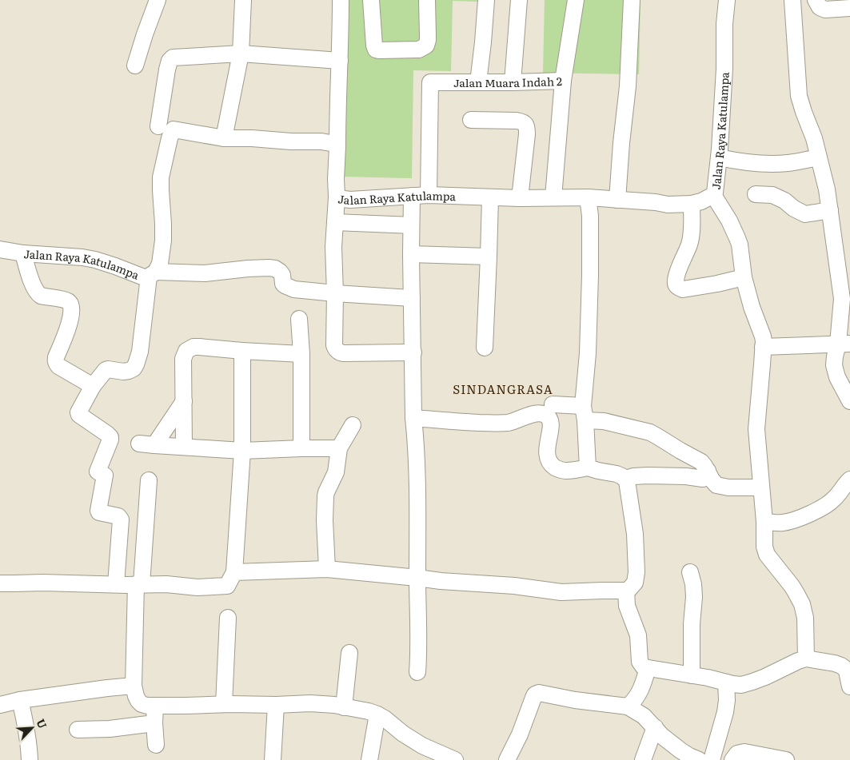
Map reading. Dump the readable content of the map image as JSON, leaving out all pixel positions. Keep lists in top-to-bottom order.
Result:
{
  "streets": {
    "street": ["Jalan Muara Indah 2", "Jalan Raya Katulampa"]
  },
  "crossings": [
    ["Jalan Muara Indah 2", "Jalan Raya Katulampa"]
  ],
  "districts": ["SINDANGRASA"],
  "north": "top right"
}
